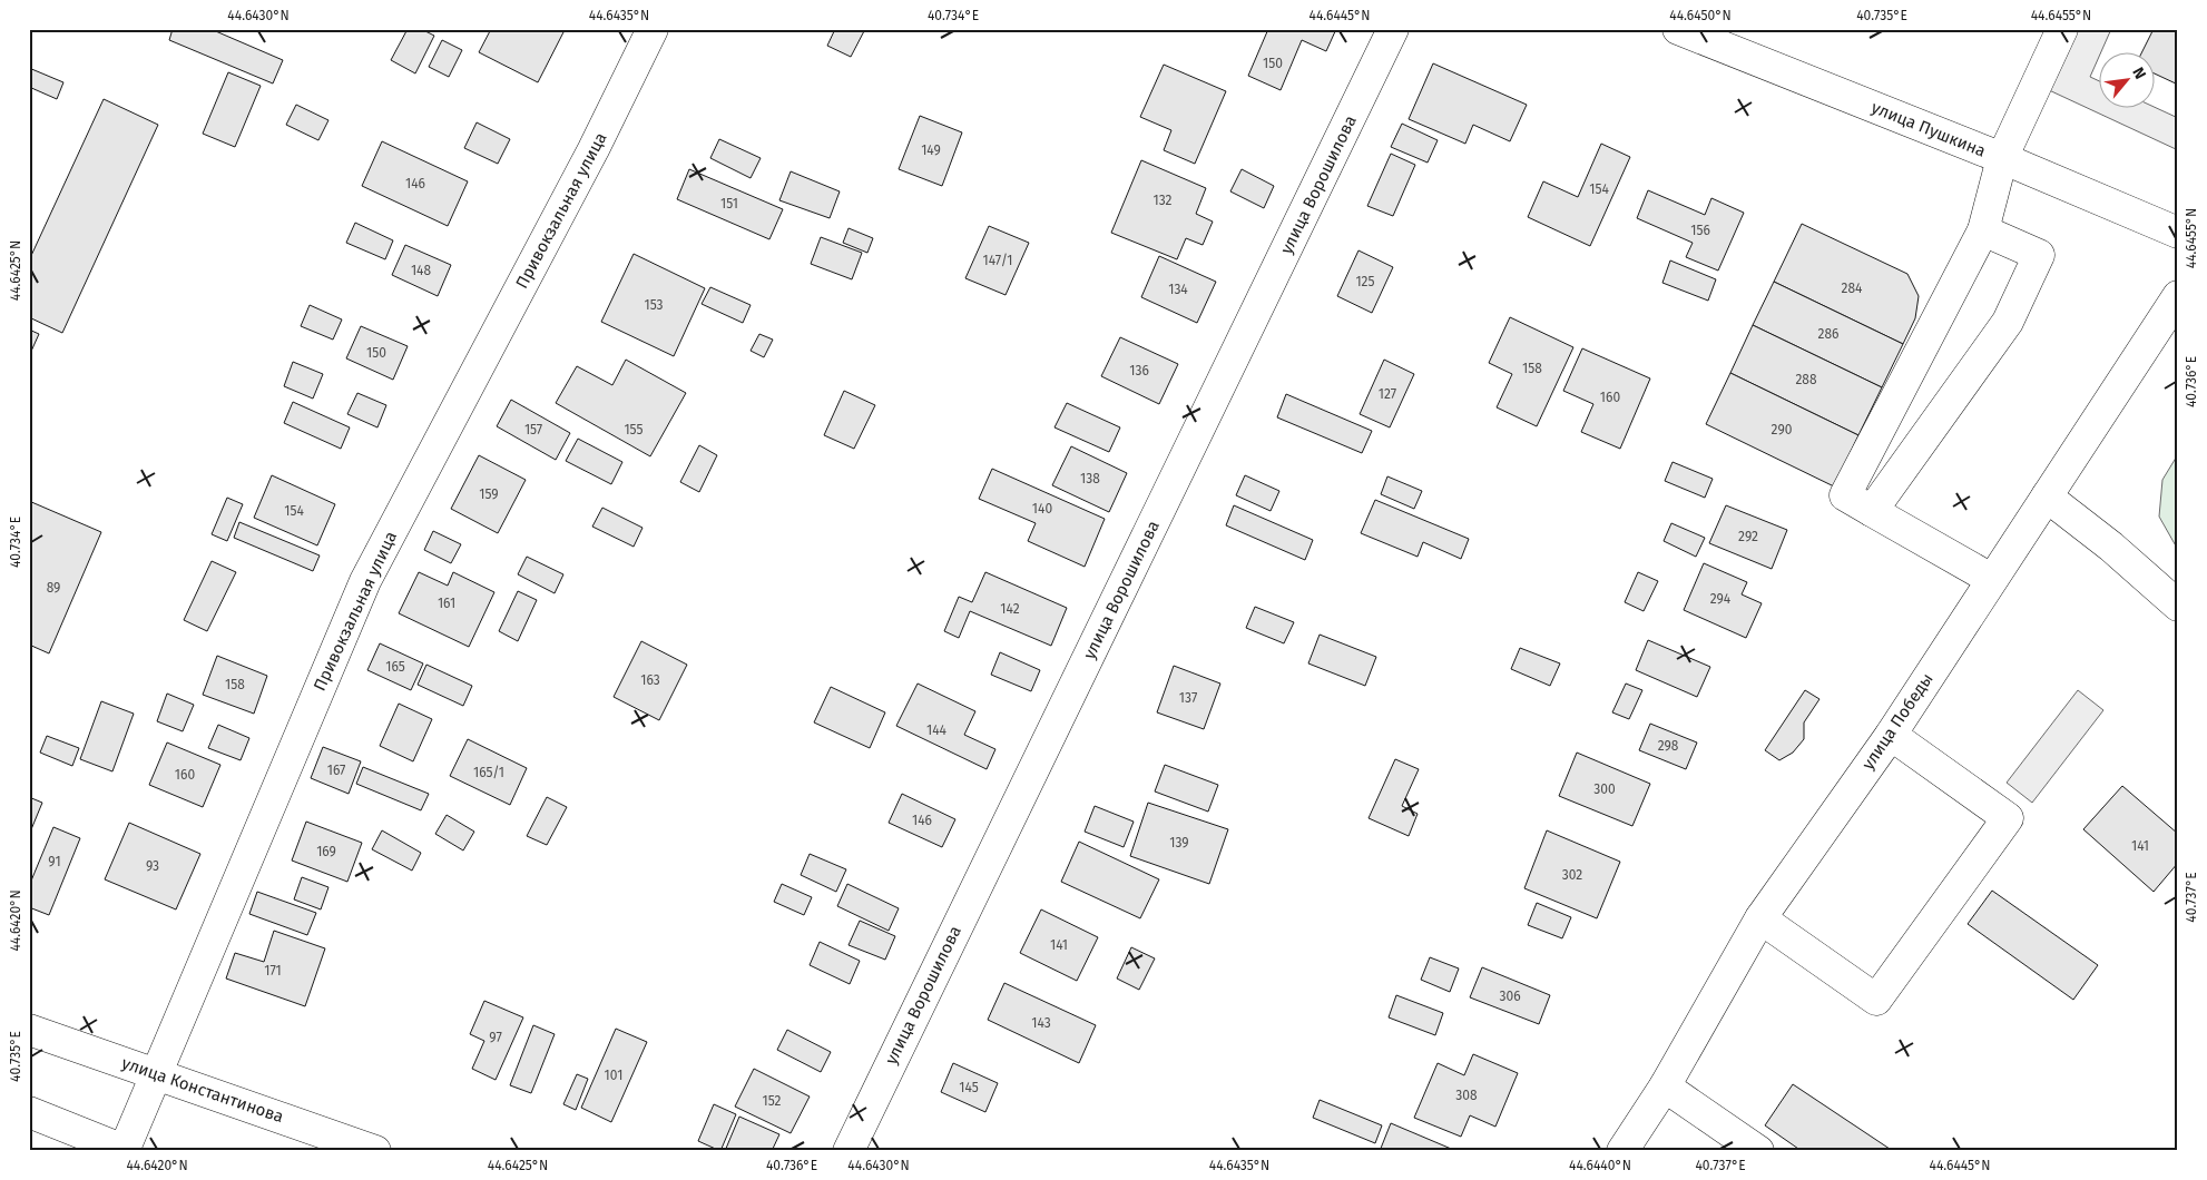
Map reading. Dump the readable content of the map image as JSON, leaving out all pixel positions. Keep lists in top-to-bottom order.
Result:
{
  "streets": {
    "street": [
      "улица Пушкина",
      "улица Ворошилова",
      "Привокзальная улица",
      "улица Победы",
      "улица Константинова"
    ]
  },
  "crossings": [
    ["Привокзальная улица", "улица Константинова"]
  ],
  "house_numbers": [
    "150",
    "149",
    "146",
    "154",
    "132",
    "151",
    "156",
    "147/1",
    "148",
    "125",
    "284",
    "134",
    "153",
    "286",
    "150",
    "158",
    "136",
    "288",
    "127",
    "160",
    "157",
    "155",
    "290",
    "138",
    "159",
    "140",
    "154",
    "292",
    "89",
    "294",
    "161",
    "142",
    "165",
    "163",
    "158",
    "137",
    "144",
    "298",
    "167",
    "165/1",
    "160",
    "300",
    "146",
    "139",
    "141",
    "169",
    "91",
    "93",
    "302",
    "141",
    "171",
    "306",
    "143",
    "97",
    "101",
    "145",
    "308",
    "152"
  ],
  "north": "top right",
  "coordinates": [
    "44.6430°N",
    "44.6435°N",
    "40.734°E",
    "44.6445°N",
    "44.6450°N",
    "40.735°E",
    "44.6455°N",
    "44.6425°N",
    "40.736°E",
    "40.737°E",
    "44.6420°N",
    "44.6440°N"
  ]
}
